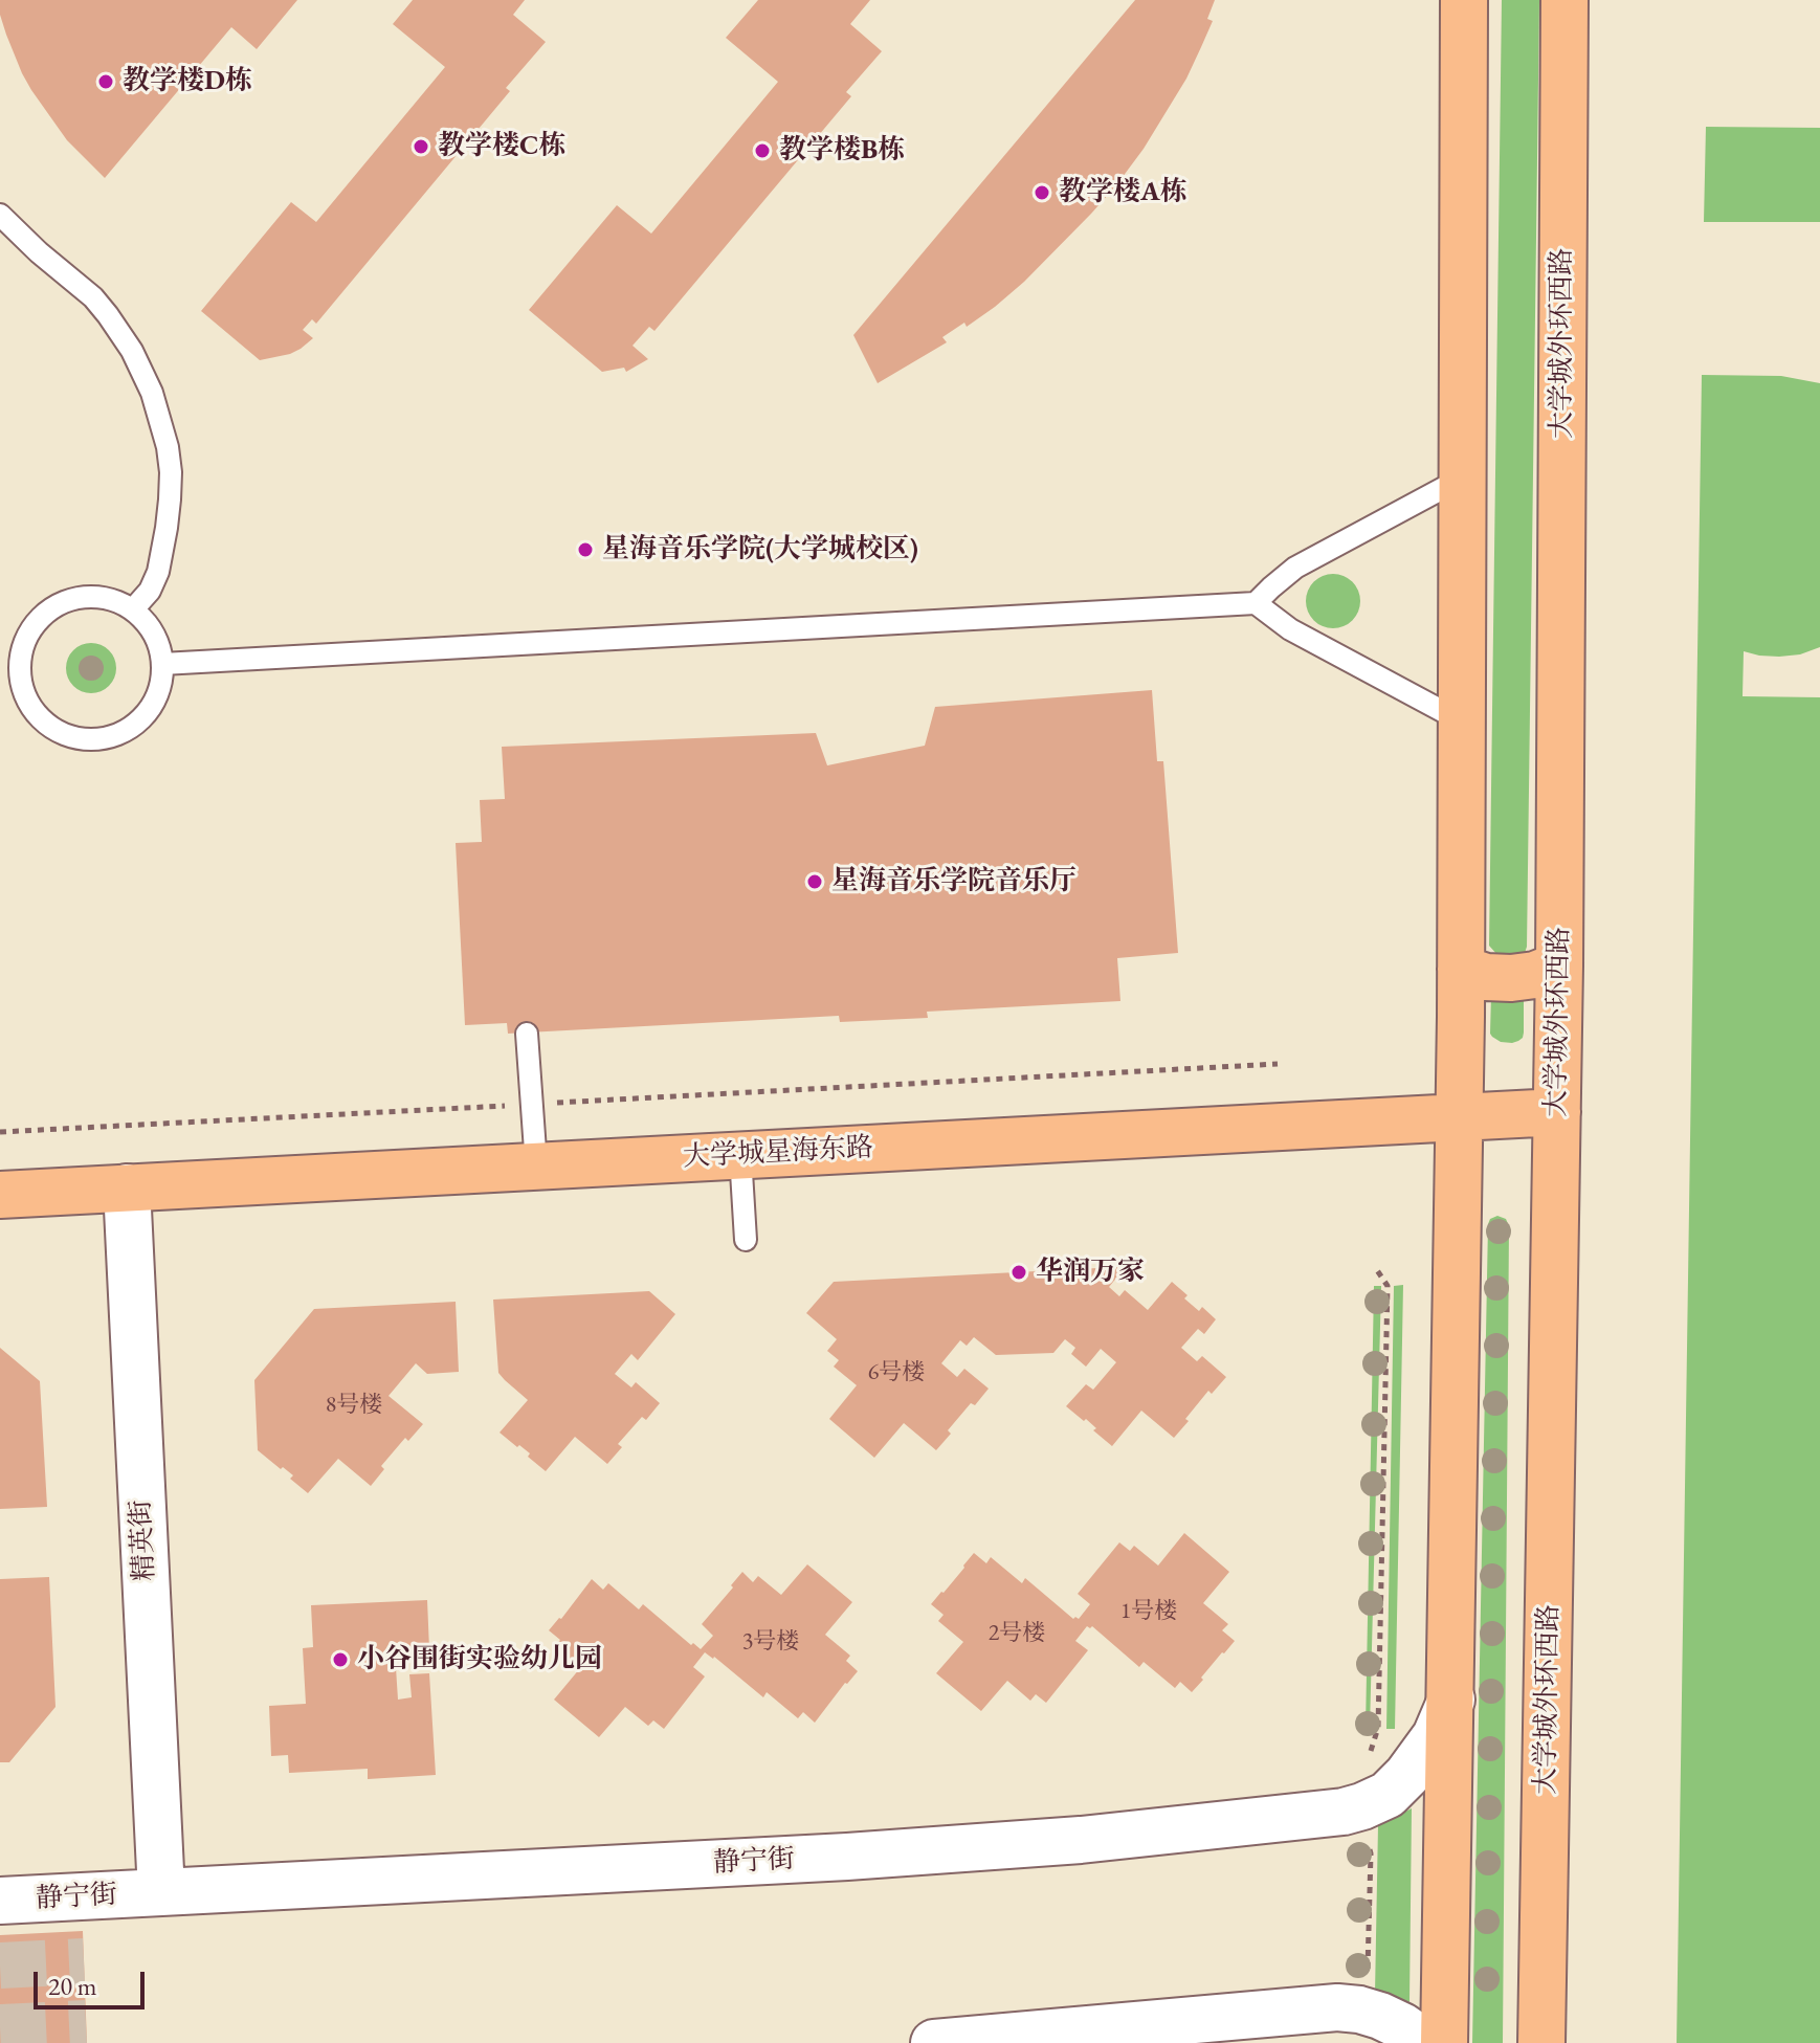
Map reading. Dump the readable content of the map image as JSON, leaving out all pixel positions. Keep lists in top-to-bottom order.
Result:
{
  "streets": {
    "main road": ["大学城外环西路", "大学城星海东路"],
    "street": ["精英街", "静宁街"]
  },
  "crossings": [
    ["大学城外环西路", "大学城星海东路"],
    ["大学城星海东路", "精英街"],
    ["精英街", "静宁街"]
  ],
  "places": [
    "教学楼D栋",
    "教学楼C栋",
    "教学楼B栋",
    "教学楼A栋",
    "星海音乐学院(大学城校区)",
    "星海音乐学院音乐厅",
    "华润万家",
    "小谷围街实验幼儿园"
  ],
  "house_numbers": [
    "6号楼",
    "8号楼",
    "1号楼",
    "2号楼",
    "3号楼"
  ],
  "scale_bar": "20 m"
}
